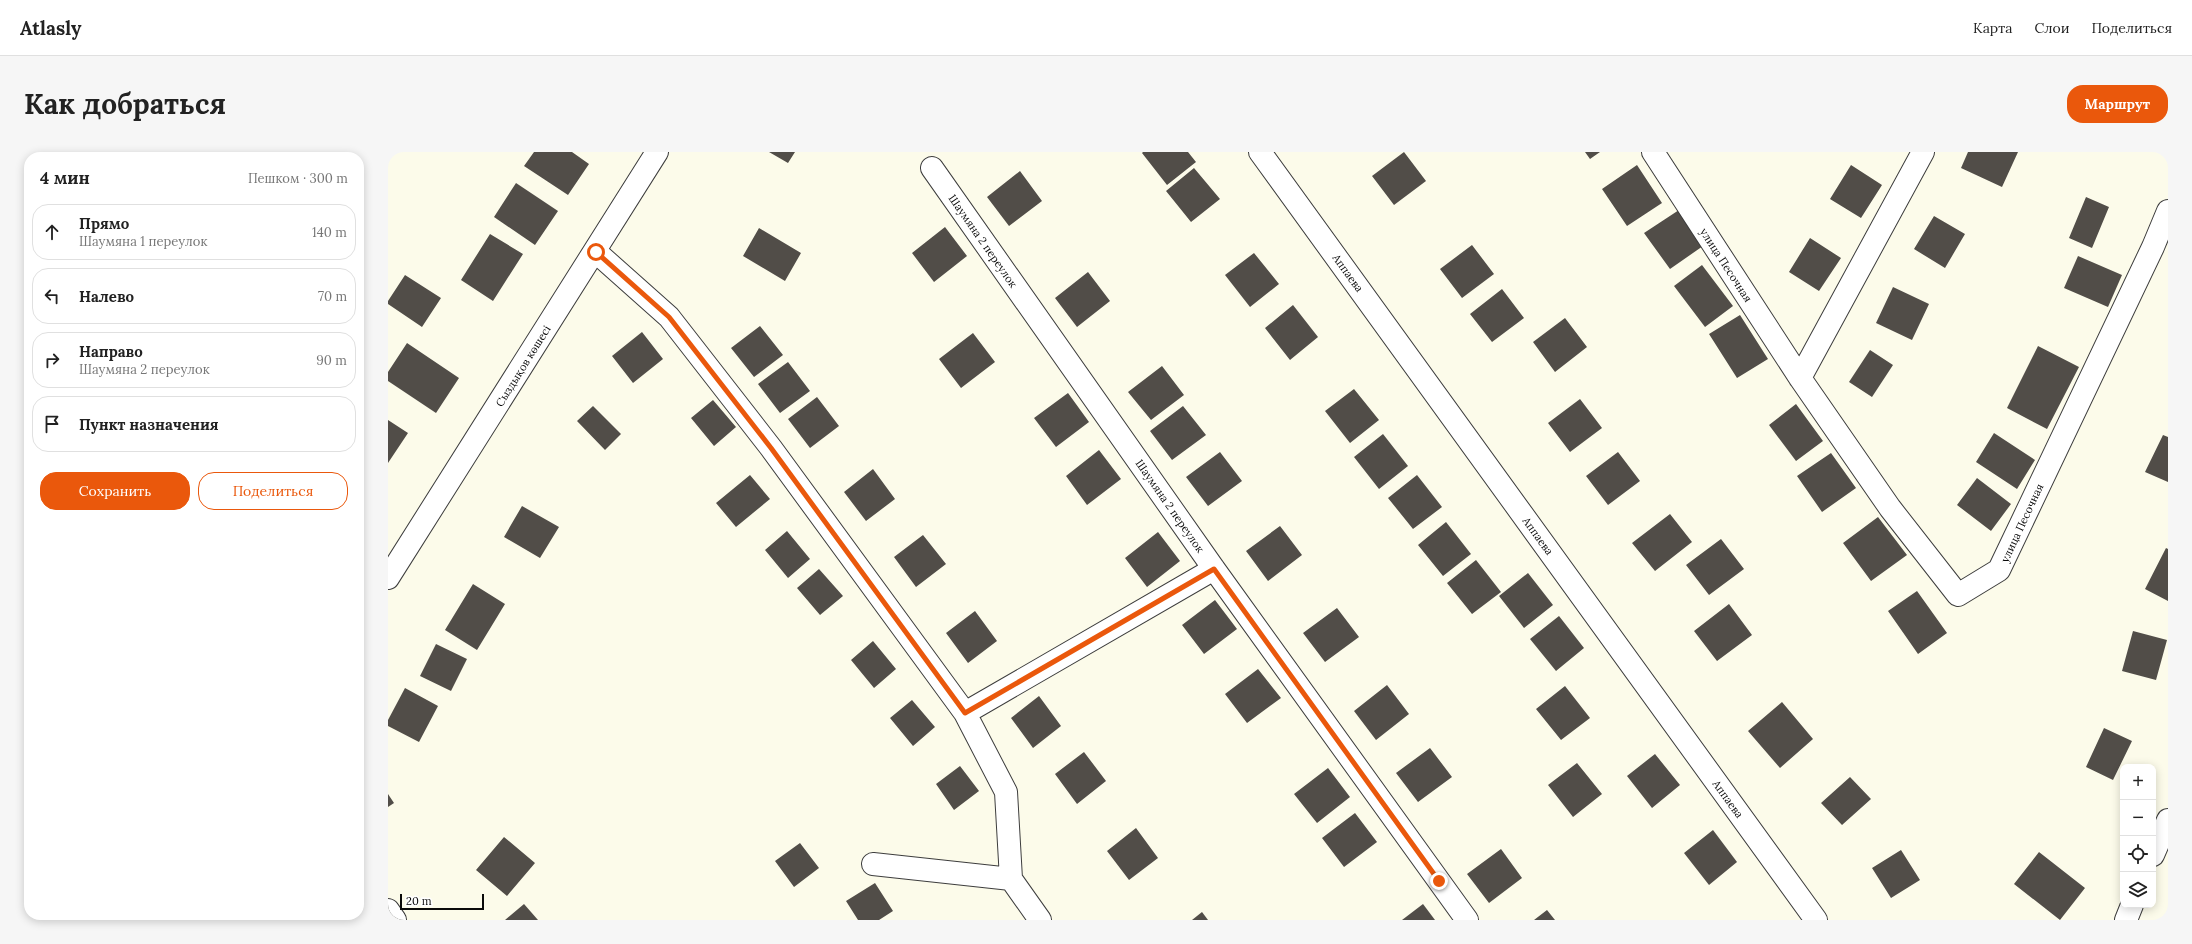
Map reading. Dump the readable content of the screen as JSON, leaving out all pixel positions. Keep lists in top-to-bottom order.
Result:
{
  "streets": {
    "street": [
      "Шаумяна 2 переулок",
      "улица Песочная",
      "Аппаева",
      "Сыздықов көшесі"
    ]
  },
  "scale_bar": "20 m",
  "page": {
    "header": "Atlasly",
    "nav": ["Карта", "Слои", "Поделиться"],
    "buttons": [
      "Маршрут",
      ["Сохранить", "Поделиться"]
    ],
    "title": "Как добраться",
    "heading": ["4 мин", "Пешком · 300 m"],
    "list": [
      ["Прямо", "Шаумяна 1 переулок", "140 m"],
      ["Налево", "70 m"],
      ["Направо", "Шаумяна 2 переулок", "90 m"],
      "Пункт назначения"
    ],
    "map_buttons": ["+", "−"],
    "scale": "20 m"
  }
}
